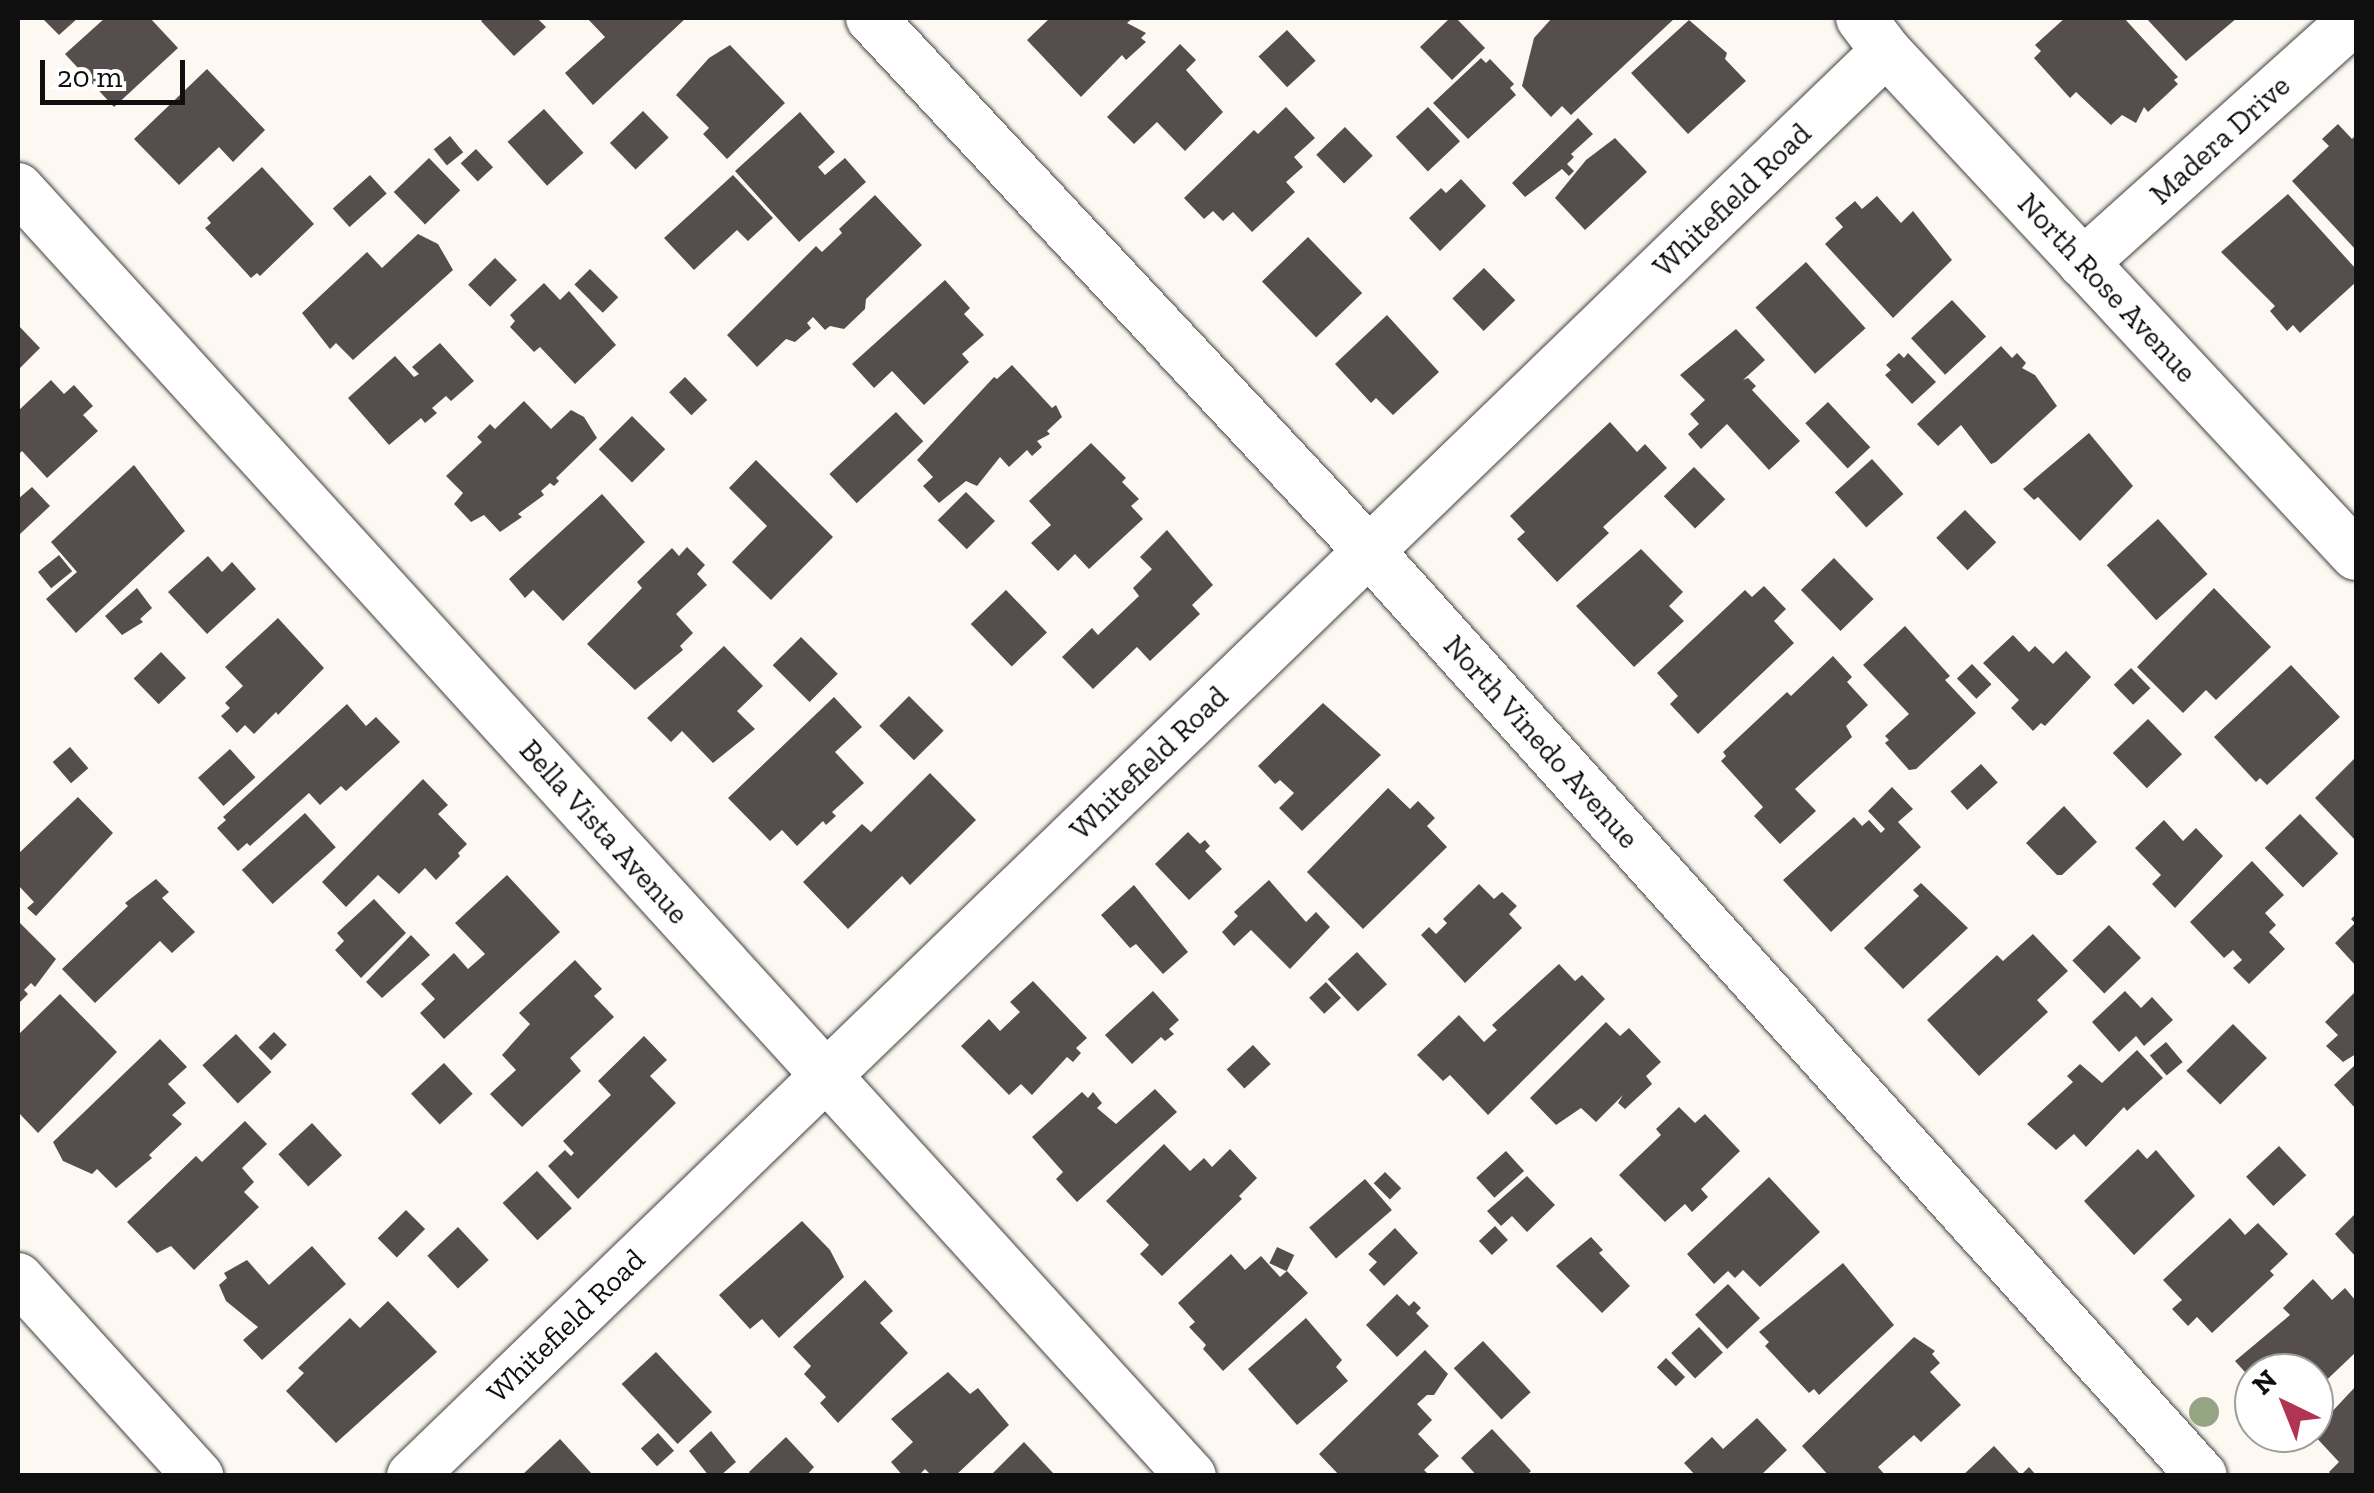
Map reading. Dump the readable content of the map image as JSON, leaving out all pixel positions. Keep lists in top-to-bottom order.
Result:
{
  "streets": {
    "street": [
      "Madera Drive",
      "Whitefield Road",
      "North Rose Avenue",
      "North Vinedo Avenue",
      "Bella Vista Avenue"
    ]
  },
  "crossings": [
    ["Madera Drive", "North Rose Avenue"],
    ["Whitefield Road", "North Rose Avenue"],
    ["Whitefield Road", "North Vinedo Avenue"],
    ["Whitefield Road", "Bella Vista Avenue"]
  ],
  "scale_bar": "20 m",
  "north": "top left"
}
